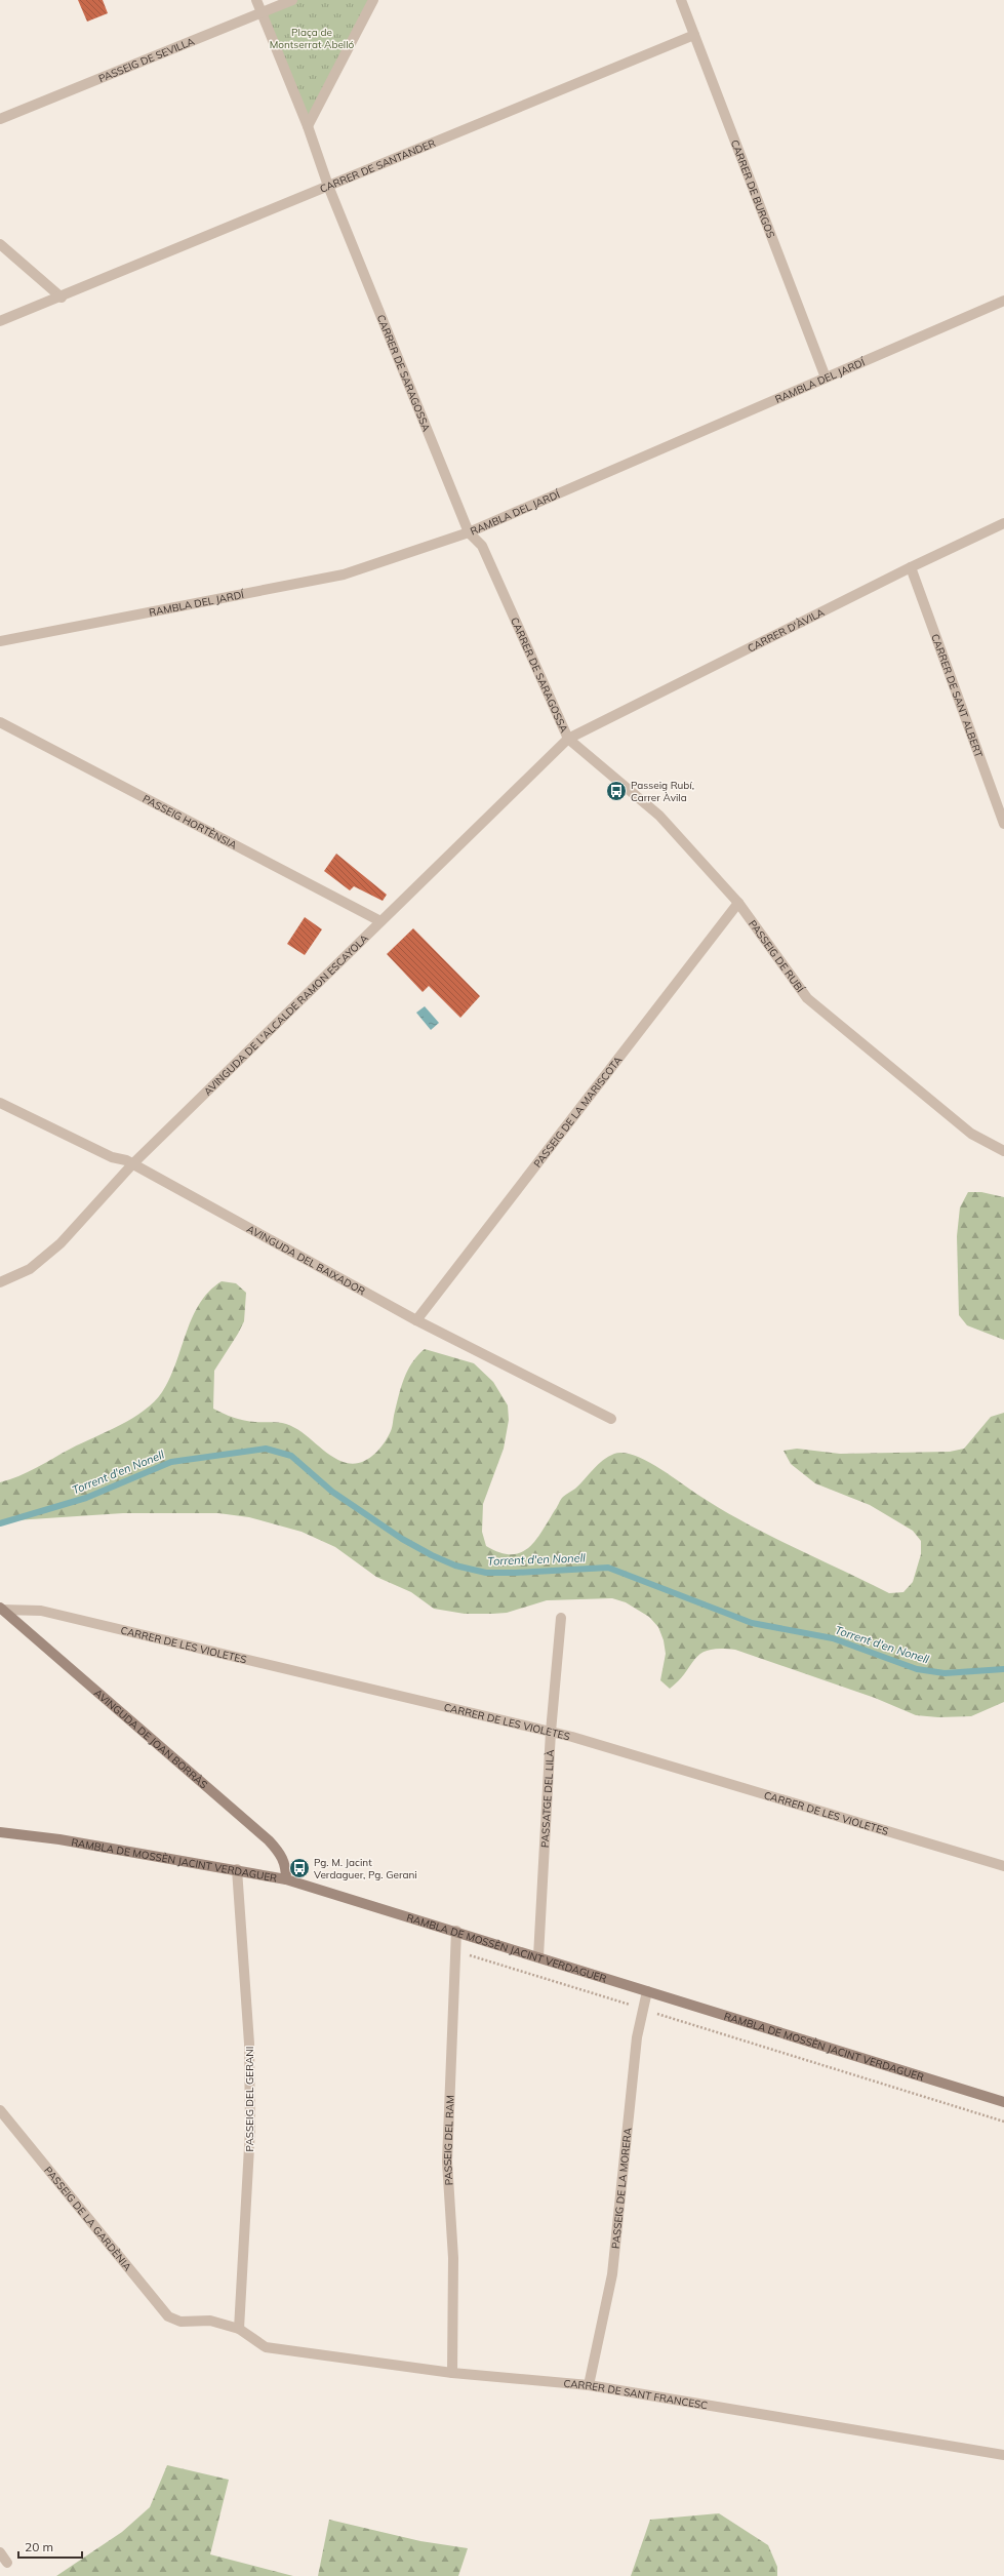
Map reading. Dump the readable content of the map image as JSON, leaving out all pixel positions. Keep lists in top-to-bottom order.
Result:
{
  "streets": {
    "street": [
      "PASSEIG DE SEVILLA",
      "CARRER DE SANTANDER",
      "CARRER DE BURGOS",
      "CARRER DE SARAGOSSA",
      "RAMBLA DEL JARDÍ",
      "CARRER D'ÀVILA",
      "CARRER DE SANT ALBERT",
      "PASSEIG HORTÈNSIA",
      "PASSEIG DE RUBÍ",
      "AVINGUDA DE L'ALCALDE RAMON ESCAYOLA",
      "PASSEIG DE LA MARISCOTA",
      "AVINGUDA DEL BAIXADOR",
      "CARRER DE LES VIOLETES",
      "AVINGUDA DE JOAN BORRÀS",
      "PASSATGE DEL LILÀ",
      "RAMBLA DE MOSSÈN JACINT VERDAGUER",
      "PASSEIG DEL GERANI",
      "PASSEIG DEL RAM",
      "PASSEIG DE LA MORERA",
      "PASSEIG DE LA GARDÈNIA",
      "CARRER DE SANT FRANCESC"
    ]
  },
  "crossings": [
    ["PASSEIG DE SEVILLA", "CARRER DE SARAGOSSA"],
    ["CARRER DE SANTANDER", "CARRER DE BURGOS"],
    ["CARRER DE SANTANDER", "CARRER DE SARAGOSSA"],
    ["CARRER DE BURGOS", "RAMBLA DEL JARDÍ"],
    ["CARRER DE SARAGOSSA", "RAMBLA DEL JARDÍ"],
    ["CARRER DE SARAGOSSA", "CARRER D'ÀVILA"],
    ["CARRER DE SARAGOSSA", "PASSEIG DE RUBÍ"],
    ["CARRER DE SARAGOSSA", "AVINGUDA DE L'ALCALDE RAMON ESCAYOLA"],
    ["CARRER D'ÀVILA", "CARRER DE SANT ALBERT"],
    ["CARRER D'ÀVILA", "PASSEIG DE RUBÍ"],
    ["CARRER D'ÀVILA", "AVINGUDA DE L'ALCALDE RAMON ESCAYOLA"],
    ["PASSEIG HORTÈNSIA", "AVINGUDA DE L'ALCALDE RAMON ESCAYOLA"],
    ["PASSEIG DE RUBÍ", "AVINGUDA DE L'ALCALDE RAMON ESCAYOLA"],
    ["PASSEIG DE RUBÍ", "PASSEIG DE LA MARISCOTA"],
    ["AVINGUDA DE L'ALCALDE RAMON ESCAYOLA", "AVINGUDA DEL BAIXADOR"],
    ["PASSEIG DE LA MARISCOTA", "AVINGUDA DEL BAIXADOR"],
    ["CARRER DE LES VIOLETES", "AVINGUDA DE JOAN BORRÀS"],
    ["CARRER DE LES VIOLETES", "PASSATGE DEL LILÀ"],
    ["AVINGUDA DE JOAN BORRÀS", "RAMBLA DE MOSSÈN JACINT VERDAGUER"],
    ["PASSATGE DEL LILÀ", "RAMBLA DE MOSSÈN JACINT VERDAGUER"],
    ["RAMBLA DE MOSSÈN JACINT VERDAGUER", "PASSEIG DEL GERANI"],
    ["RAMBLA DE MOSSÈN JACINT VERDAGUER", "PASSEIG DEL RAM"],
    ["RAMBLA DE MOSSÈN JACINT VERDAGUER", "PASSEIG DE LA MORERA"],
    ["PASSEIG DEL GERANI", "PASSEIG DE LA GARDÈNIA"],
    ["PASSEIG DEL GERANI", "CARRER DE SANT FRANCESC"],
    ["PASSEIG DEL RAM", "CARRER DE SANT FRANCESC"],
    ["PASSEIG DE LA MORERA", "CARRER DE SANT FRANCESC"],
    ["PASSEIG DE LA GARDÈNIA", "CARRER DE SANT FRANCESC"]
  ],
  "water": ["Torrent d'en Nonell"],
  "parks": ["Plaça de Montserrat Abelló"],
  "places": {
    "bus stop": ["Passeig Rubí, Carrer Àvila", "Pg. M. Jacint Verdaguer, Pg. Gerani"]
  },
  "scale_bar": "20 m"
}
